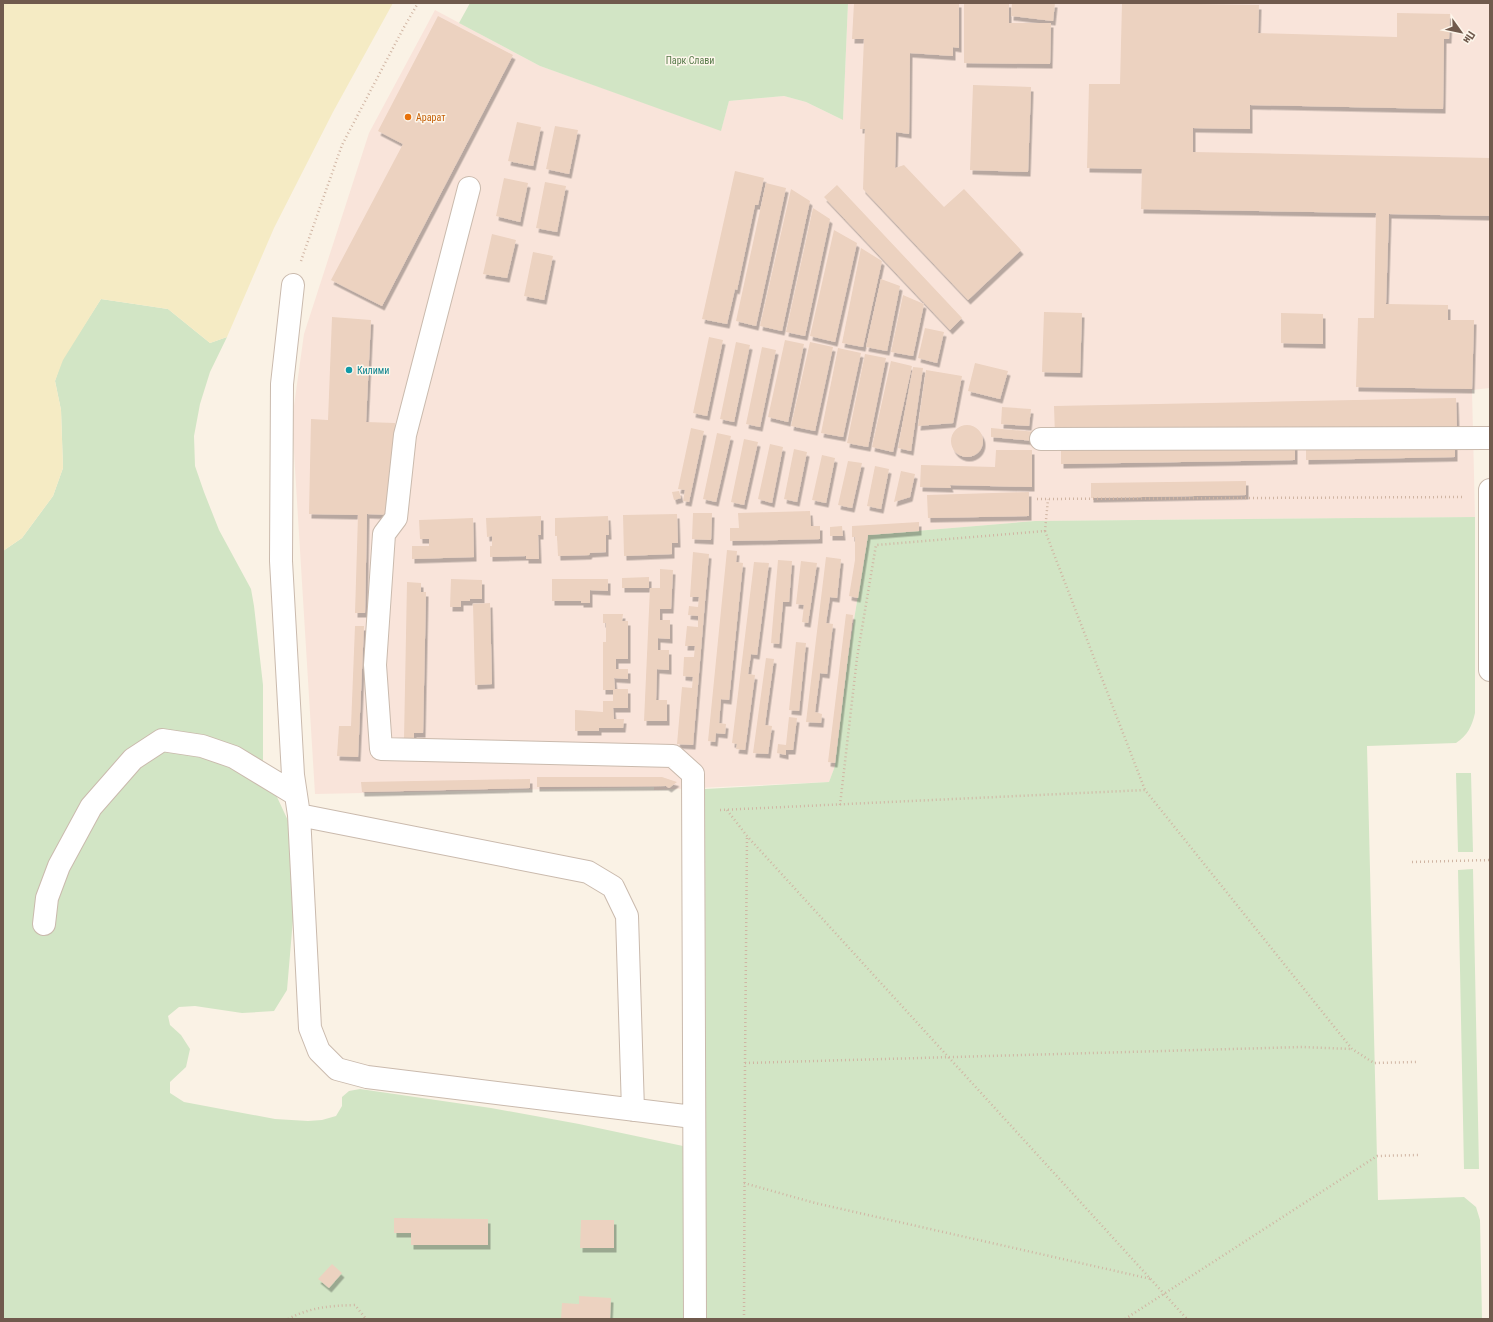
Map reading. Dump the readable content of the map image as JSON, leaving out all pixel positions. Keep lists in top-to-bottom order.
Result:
{
  "parks": ["Парк Слави"],
  "places": ["Арарат", "Килими"],
  "north": "bottom right"
}
